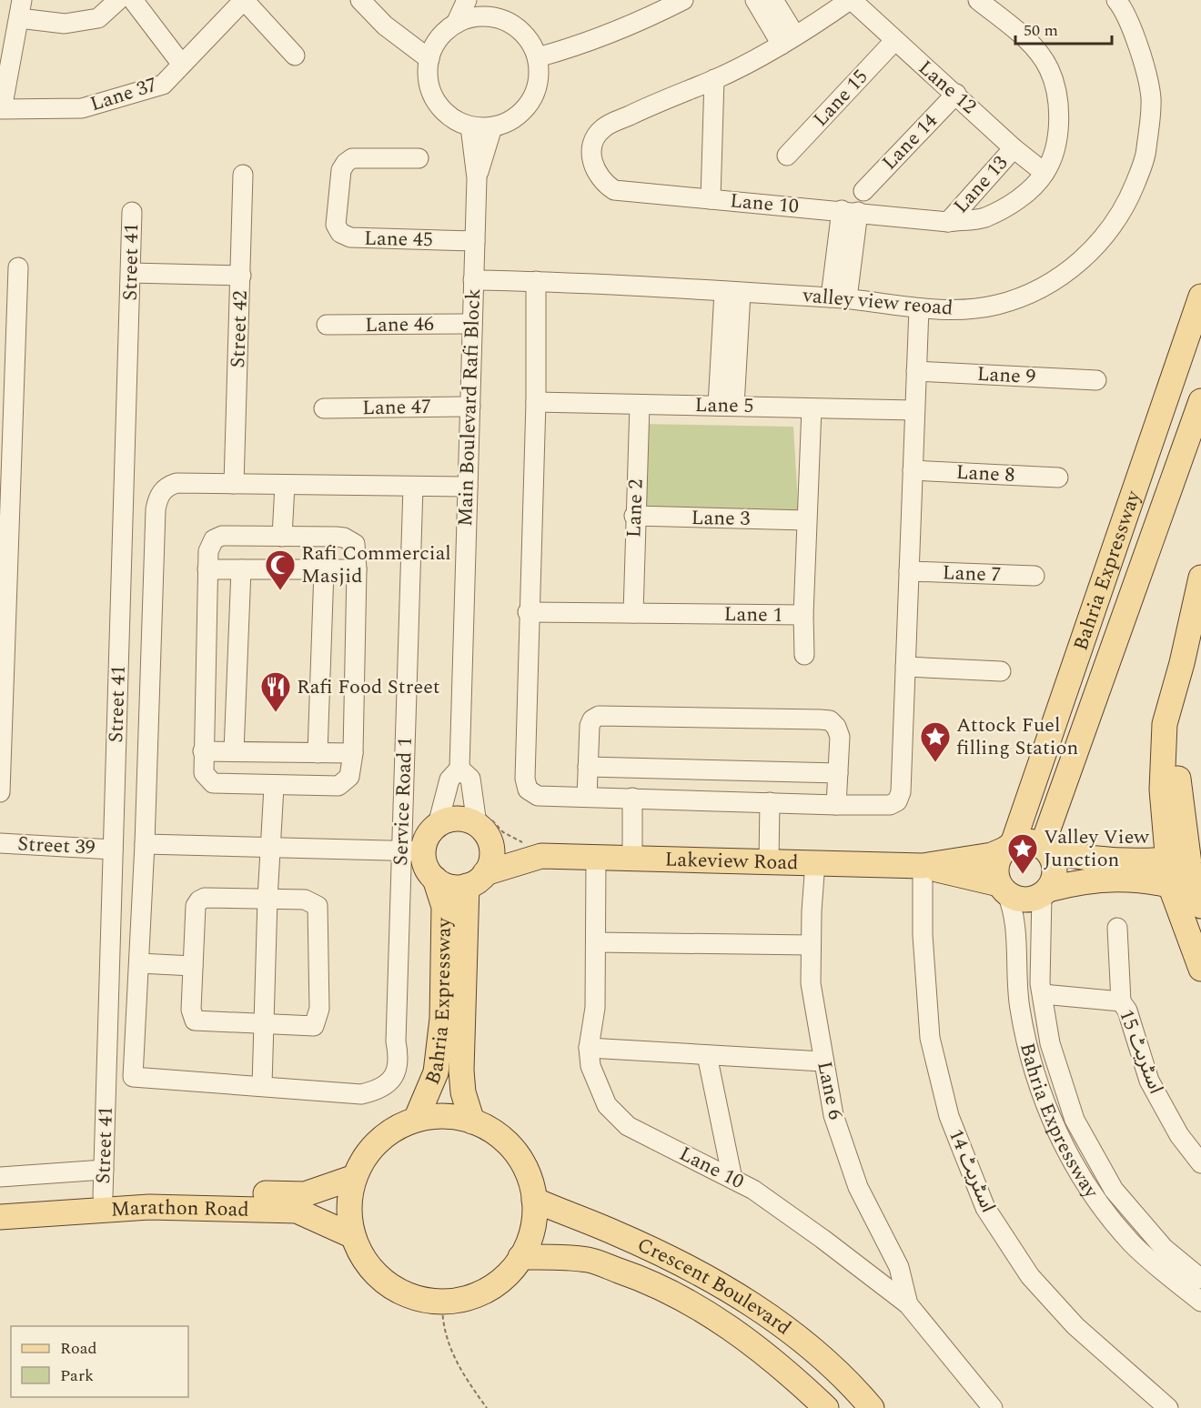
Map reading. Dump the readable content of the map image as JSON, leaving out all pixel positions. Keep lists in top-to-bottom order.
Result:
{
  "streets": {
    "main road": [
      "Bahria Expressway",
      "Lakeview Road",
      "Marathon Road",
      "Crescent Boulevard"
    ],
    "street": [
      "Lane 12",
      "Lane 37",
      "Lane 15",
      "Lane 14",
      "Lane 13",
      "Lane 10",
      "Lane 45",
      "Street 41",
      "valley view reoad",
      "Lane 46",
      "Street 42",
      "Lane 9",
      "Lane 5",
      "Lane 47",
      "Main Boulevard Rafi Block",
      "Lane 8",
      "Lane 2",
      "Lane 3",
      "Lane 7",
      "Lane 1",
      "Service Road 1",
      "Street 39",
      "اسٹریٹ 15",
      "Lane 6",
      "اسٹریٹ 14"
    ]
  },
  "crossings": [
    ["Lane 12", "Lane 15"],
    ["Lane 12", "Lane 14"],
    ["Lane 12", "Lane 13"],
    ["Lane 12", "Lane 10"],
    ["Lane 13", "Lane 10"],
    ["Lane 10", "Lakeview Road"],
    ["Lane 10", "Lane 6"],
    ["Lane 45", "Main Boulevard Rafi Block"],
    ["Street 41", "Street 39"],
    ["Street 41", "Marathon Road"],
    ["valley view reoad", "Main Boulevard Rafi Block"],
    ["Lane 46", "Main Boulevard Rafi Block"],
    ["Lane 5", "Lane 2"],
    ["Lane 5", "Lane 1"],
    ["Lane 47", "Main Boulevard Rafi Block"],
    ["Lane 2", "Lane 3"],
    ["Lane 2", "Lane 1"],
    ["Lane 3", "Lane 1"],
    ["Bahria Expressway", "Service Road 1"],
    ["Bahria Expressway", "Marathon Road"],
    ["Bahria Expressway", "Crescent Boulevard"],
    ["Lakeview Road", "Lane 6"],
    ["Lakeview Road", "اسٹریٹ 14"],
    ["Marathon Road", "Crescent Boulevard"]
  ],
  "places": {
    "mosque": ["Rafi Commercial Masjid"],
    "restaurant": ["Rafi Food Street"],
    "place": ["Attock Fuel filling Station", "Valley View Junction"]
  },
  "legend": ["Road", "Park"],
  "scale_bar": "50 m"
}
